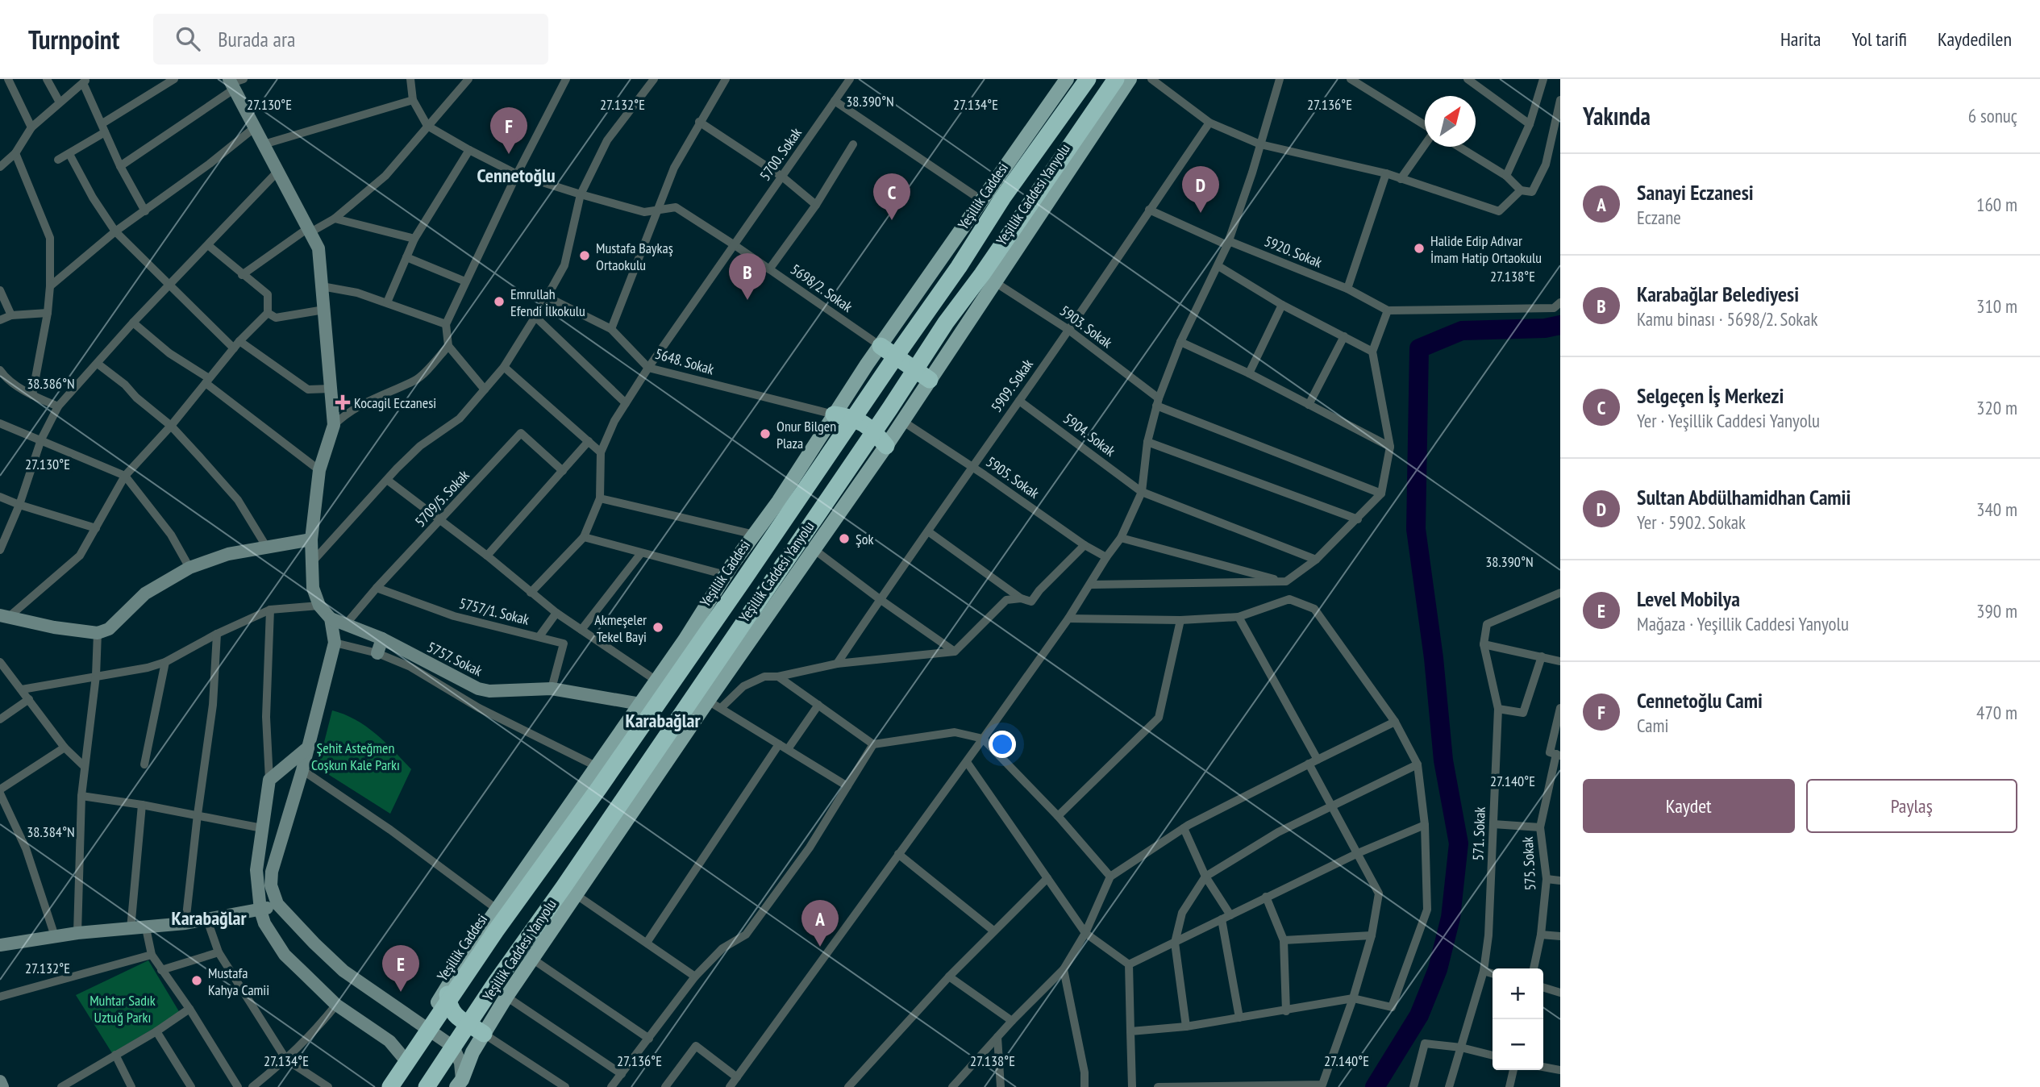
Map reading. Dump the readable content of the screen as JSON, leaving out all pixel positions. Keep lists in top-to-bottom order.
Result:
{
  "streets": {
    "highway": ["Yeşillik Caddesi"],
    "main road": ["Yeşillik Caddesi Yanyolu", "5757. Sokak"],
    "street": [
      "5700. Sokak",
      "5920. Sokak",
      "5698/2. Sokak",
      "5903. Sokak",
      "5648. Sokak",
      "5909. Sokak",
      "5904. Sokak",
      "5905. Sokak",
      "5709/5. Sokak",
      "5757/1. Sokak",
      "571. Sokak",
      "575. Sokak"
    ]
  },
  "crossings": [
    ["5700. Sokak", "5698/2. Sokak"],
    ["5700. Sokak", "5648. Sokak"],
    ["Yeşillik Caddesi Yanyolu", "5903. Sokak"],
    ["Yeşillik Caddesi Yanyolu", "5905. Sokak"],
    ["5920. Sokak", "5909. Sokak"],
    ["5903. Sokak", "5909. Sokak"],
    ["5909. Sokak", "5904. Sokak"],
    ["5909. Sokak", "5905. Sokak"],
    ["5709/5. Sokak", "5757/1. Sokak"],
    ["5709/5. Sokak", "5757. Sokak"],
    ["5757/1. Sokak", "5757. Sokak"]
  ],
  "districts": ["Cennetoğlu", "Karabağlar", "Karabağlar"],
  "parks": ["Şehit Asteğmen Coşkun Kale Parkı", "Muhtar Sadık Uztuğ Parkı"],
  "places": {
    "other": [
      "Halide Edip Adıvar İmam Hatip Ortaokulu",
      "Mustafa Baykaş Ortaokulu",
      "Emrullah Efendi İlkokulu",
      "Onur Bilgen Plaza",
      "Şok",
      "Akmeşeler Tekel Bayi",
      "Mustafa Kahya Camii"
    ],
    "health": ["Kocagil Eczanesi"]
  },
  "north": "top right",
  "page": {
    "header": "Turnpoint",
    "search": "Burada ara",
    "nav": ["Harita", "Yol tarifi", "Kaydedilen"],
    "heading": ["Yakında", "6 sonuç"],
    "pins": [
      "F",
      "D",
      "C",
      "B",
      "A",
      "E"
    ],
    "list": [
      {
        "mark": "A",
        "name": "Sanayi Eczanesi",
        "note": "Eczane",
        "value": "160 m"
      },
      {
        "mark": "B",
        "name": "Karabağlar Belediyesi",
        "note": "Kamu binası · 5698/2. Sokak",
        "value": "310 m"
      },
      {
        "mark": "C",
        "name": "Selgeçen İş Merkezi",
        "note": "Yer · Yeşillik Caddesi Yanyolu",
        "value": "320 m"
      },
      {
        "mark": "D",
        "name": "Sultan Abdülhamidhan Camii",
        "note": "Yer · 5902. Sokak",
        "value": "340 m"
      },
      {
        "mark": "E",
        "name": "Level Mobilya",
        "note": "Mağaza · Yeşillik Caddesi Yanyolu",
        "value": "390 m"
      },
      {
        "mark": "F",
        "name": "Cennetoğlu Cami",
        "note": "Cami",
        "value": "470 m"
      }
    ],
    "buttons": ["Kaydet", "Paylaş"],
    "map_buttons": ["+", "−"]
  },
  "coordinates": [
    "38.390°N",
    "27.130°E",
    "27.132°E",
    "27.134°E",
    "27.136°E",
    "27.138°E",
    "38.386°N",
    "27.140°E",
    "38.384°N"
  ]
}
